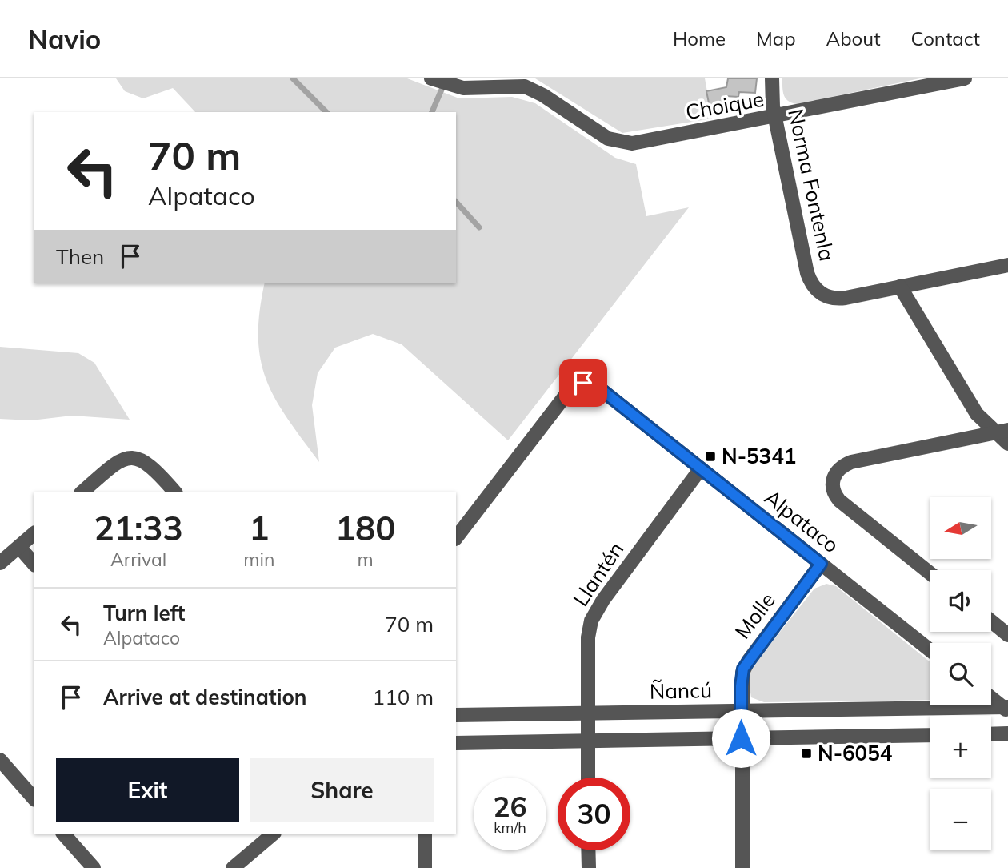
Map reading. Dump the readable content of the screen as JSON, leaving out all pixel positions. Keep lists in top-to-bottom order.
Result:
{
  "streets": {
    "street": [
      "Choique",
      "Norma Fontenla",
      "Alpataco",
      "Llantén",
      "Molle",
      "Ñancú"
    ]
  },
  "crossings": [
    ["Choique", "Norma Fontenla"],
    ["Alpataco", "Llantén"],
    ["Alpataco", "Molle"],
    ["Llantén", "Ñancú"],
    ["Molle", "Ñancú"]
  ],
  "places": {
    "transit": ["N-5341", "N-6054"]
  },
  "north": "left",
  "page": {
    "header": "Navio",
    "nav": [
      "Home",
      "Map",
      "About",
      "Contact"
    ],
    "turn": ["70 m", "Alpataco"],
    "then": "Then",
    "eta": [
      "21:33",
      "Arrival",
      "1",
      "min",
      "180",
      "m"
    ],
    "map_buttons": ["+", "−"],
    "list": [
      {
        "name": "Turn left",
        "note": "Alpataco",
        "value": "70 m"
      },
      {
        "name": "Arrive at destination",
        "value": "110 m"
      }
    ],
    "buttons": ["Exit", "Share"],
    "speed": "26 km/h",
    "limit": "30"
  }
}
